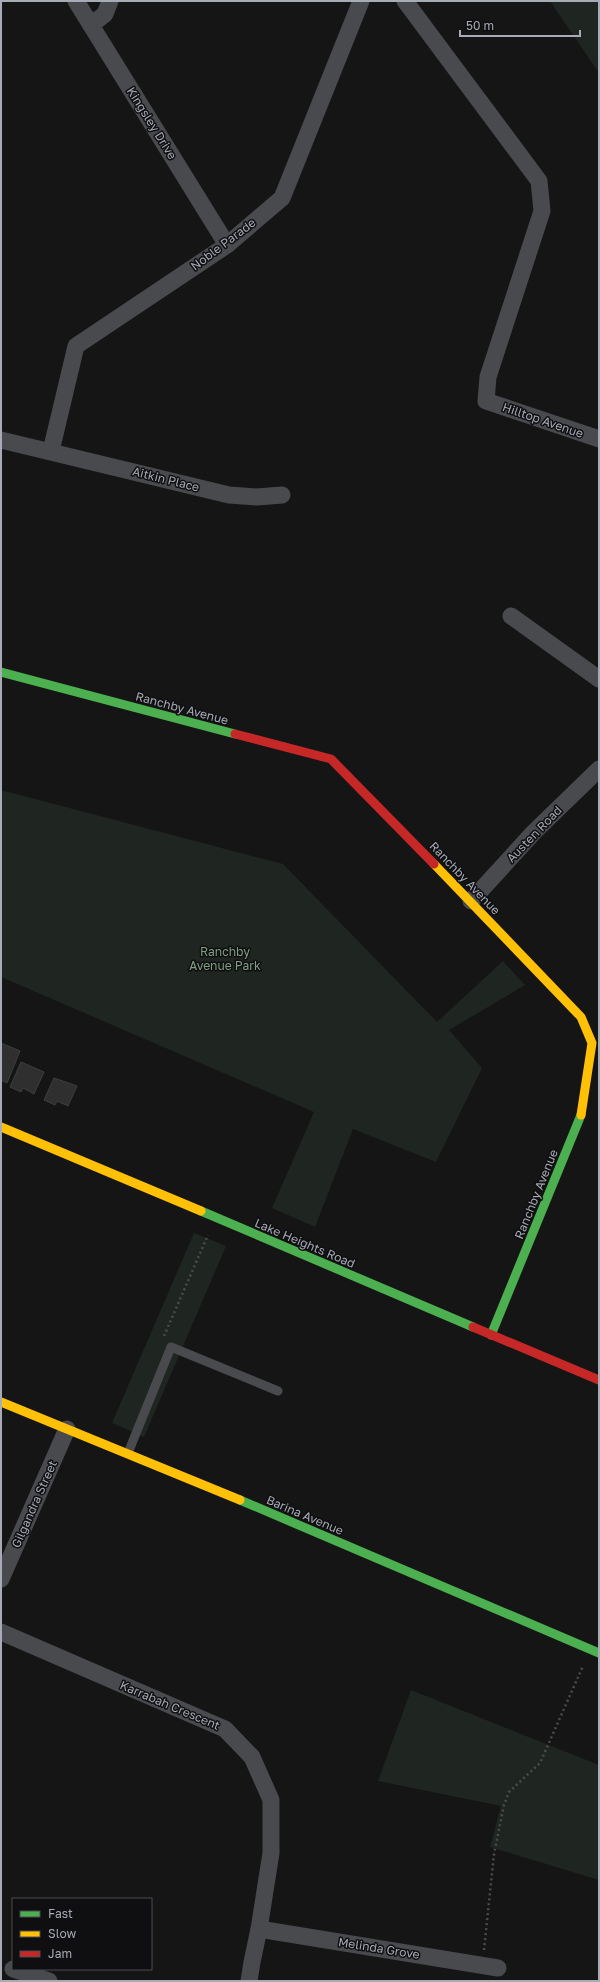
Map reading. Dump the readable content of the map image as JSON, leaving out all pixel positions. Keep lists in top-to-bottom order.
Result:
{
  "streets": {
    "street": [
      "Kingsley Drive",
      "Noble Parade",
      "Hilltop Avenue",
      "Aitkin Place",
      "Ranchby Avenue",
      "Austen Road",
      "Lake Heights Road",
      "Gilgandra Street",
      "Barina Avenue",
      "Karrabah Crescent",
      "Melinda Grove"
    ]
  },
  "crossings": [
    ["Kingsley Drive", "Noble Parade"],
    ["Noble Parade", "Aitkin Place"],
    ["Ranchby Avenue", "Austen Road"],
    ["Ranchby Avenue", "Lake Heights Road"],
    ["Gilgandra Street", "Barina Avenue"],
    ["Karrabah Crescent", "Melinda Grove"]
  ],
  "parks": ["Ranchby Avenue Park"],
  "legend": ["Fast", "Slow", "Jam"],
  "scale_bar": "50 m"
}
